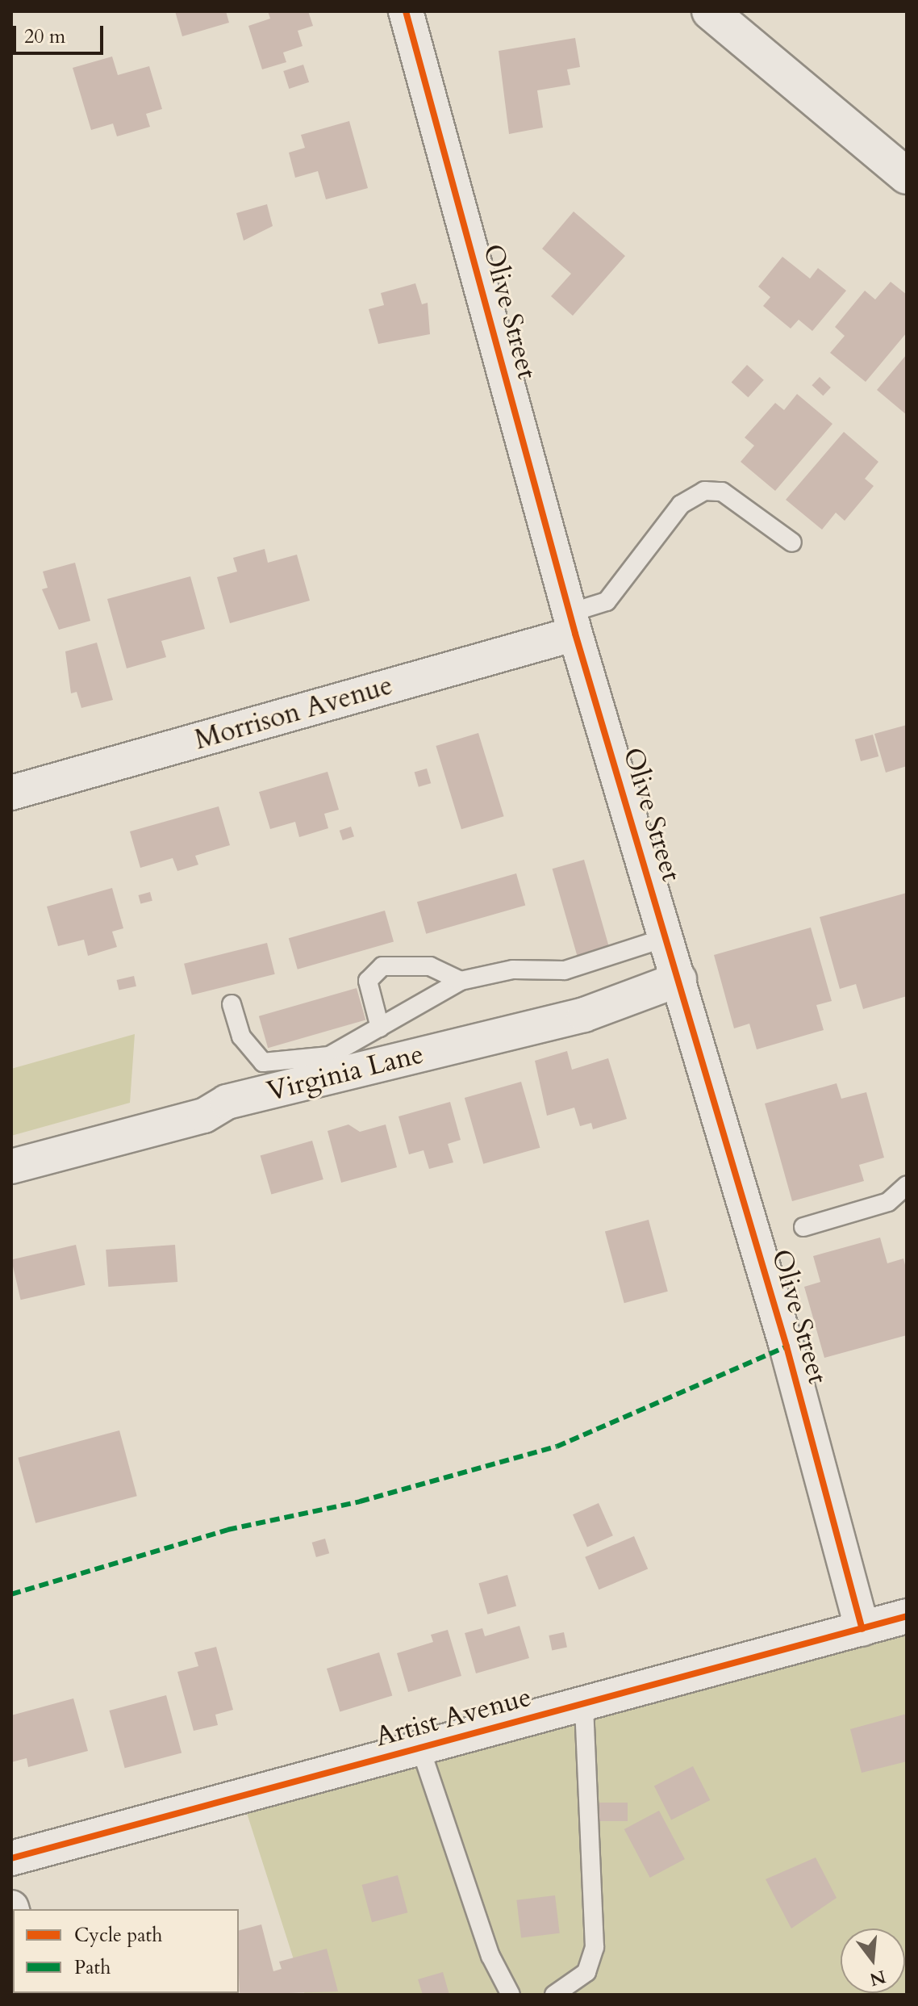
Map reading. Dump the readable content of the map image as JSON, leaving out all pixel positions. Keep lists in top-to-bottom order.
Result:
{
  "streets": {
    "street": [
      "Olive Street",
      "Morrison Avenue",
      "Virginia Lane",
      "Artist Avenue"
    ]
  },
  "crossings": [
    ["Olive Street", "Morrison Avenue"],
    ["Olive Street", "Virginia Lane"],
    ["Olive Street", "Artist Avenue"]
  ],
  "legend": ["Cycle path", "Path"],
  "scale_bar": "20 m",
  "north": "bottom"
}
